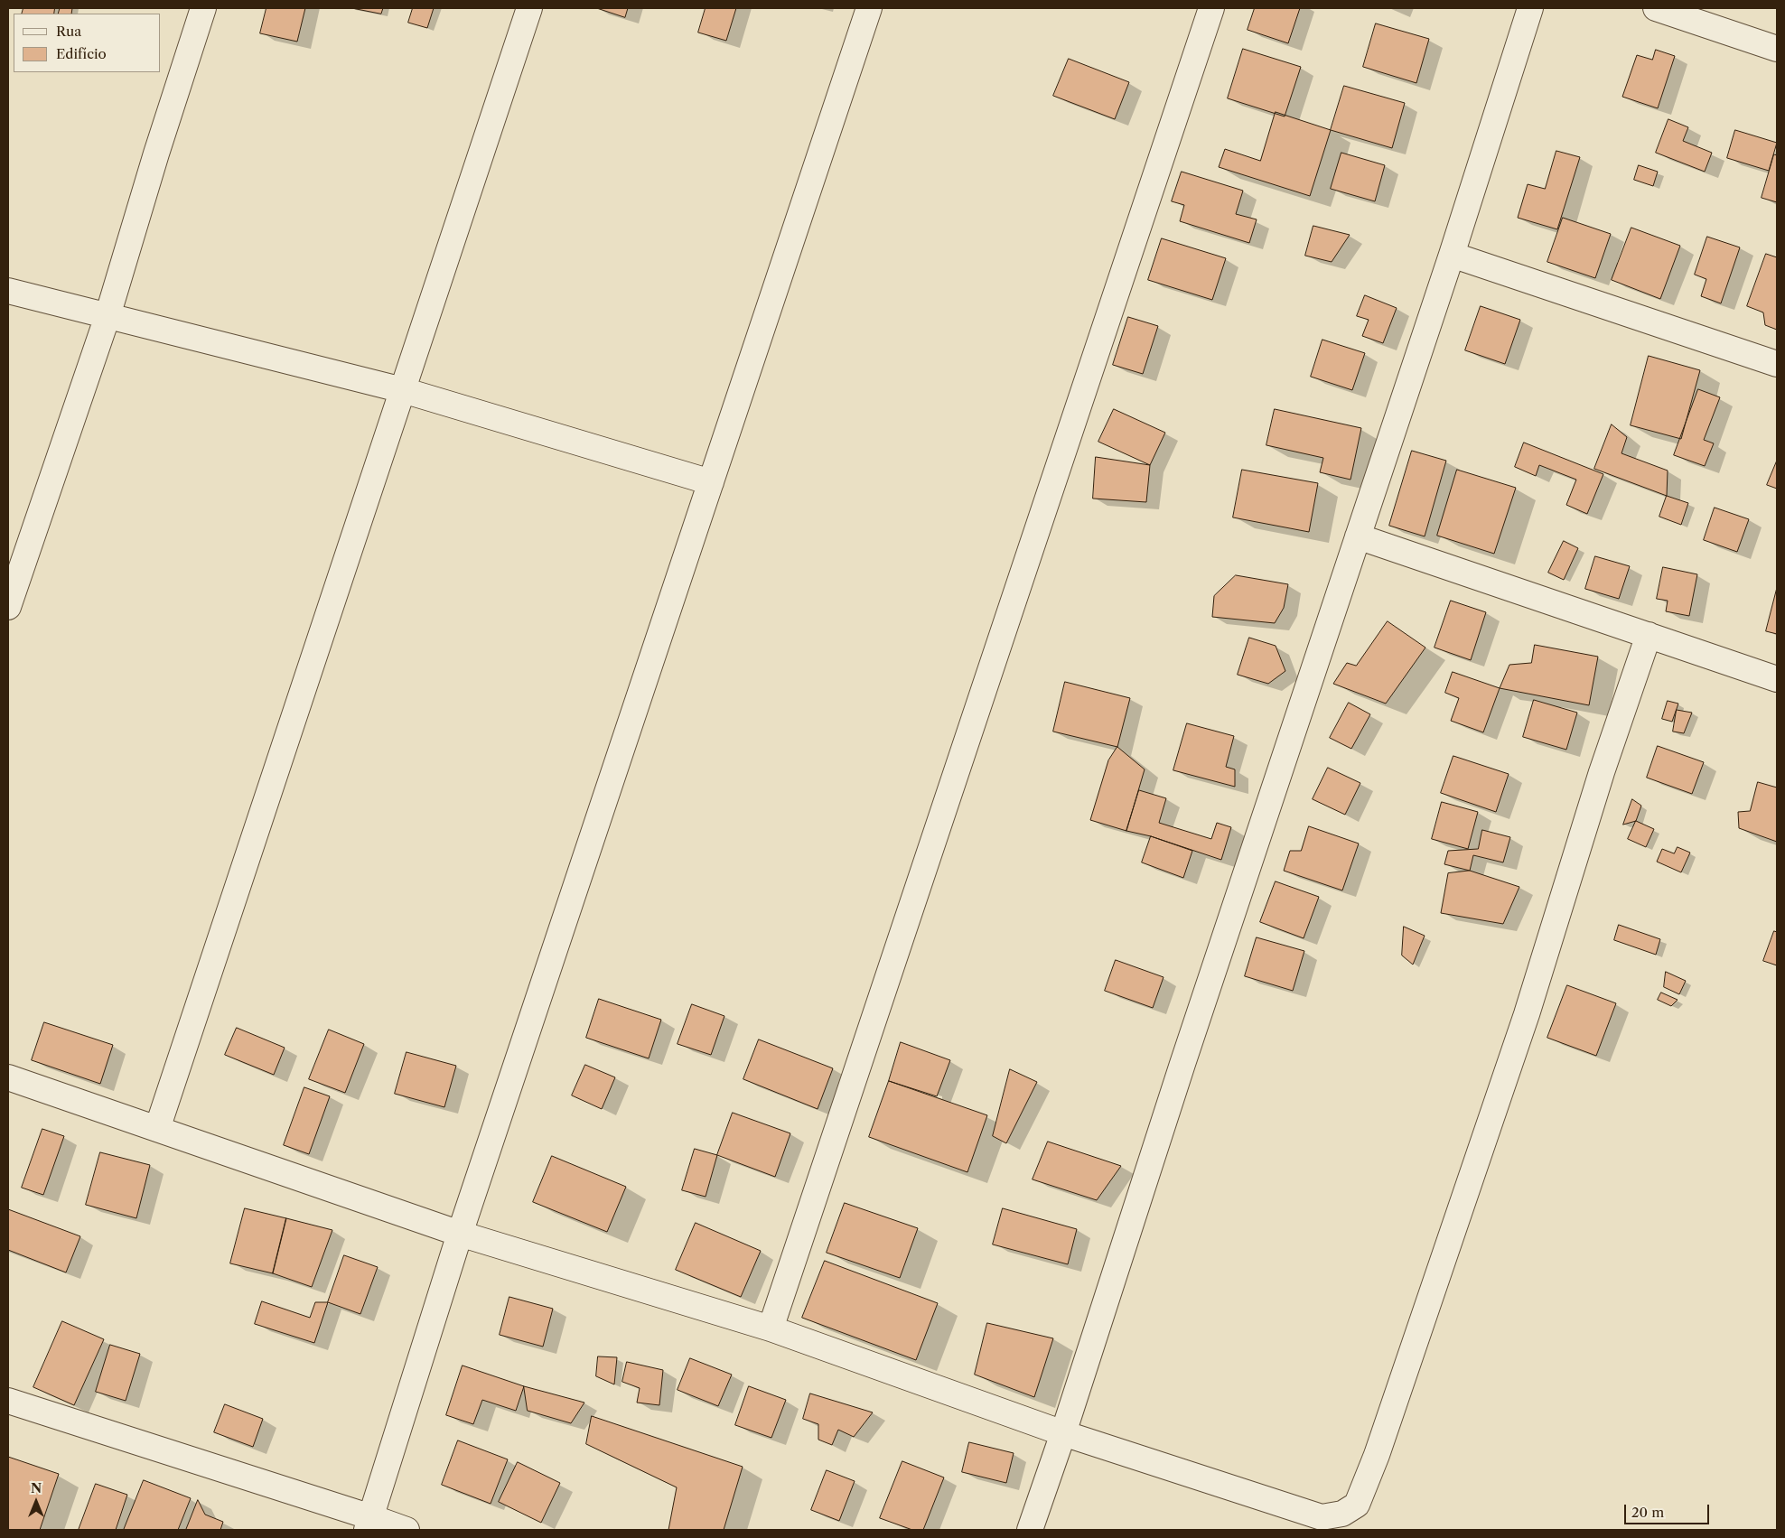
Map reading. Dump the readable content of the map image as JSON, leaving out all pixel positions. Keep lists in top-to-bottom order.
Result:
{
  "legend": ["Rua", "Edifício"],
  "scale_bar": "20 m",
  "north": "top"
}
